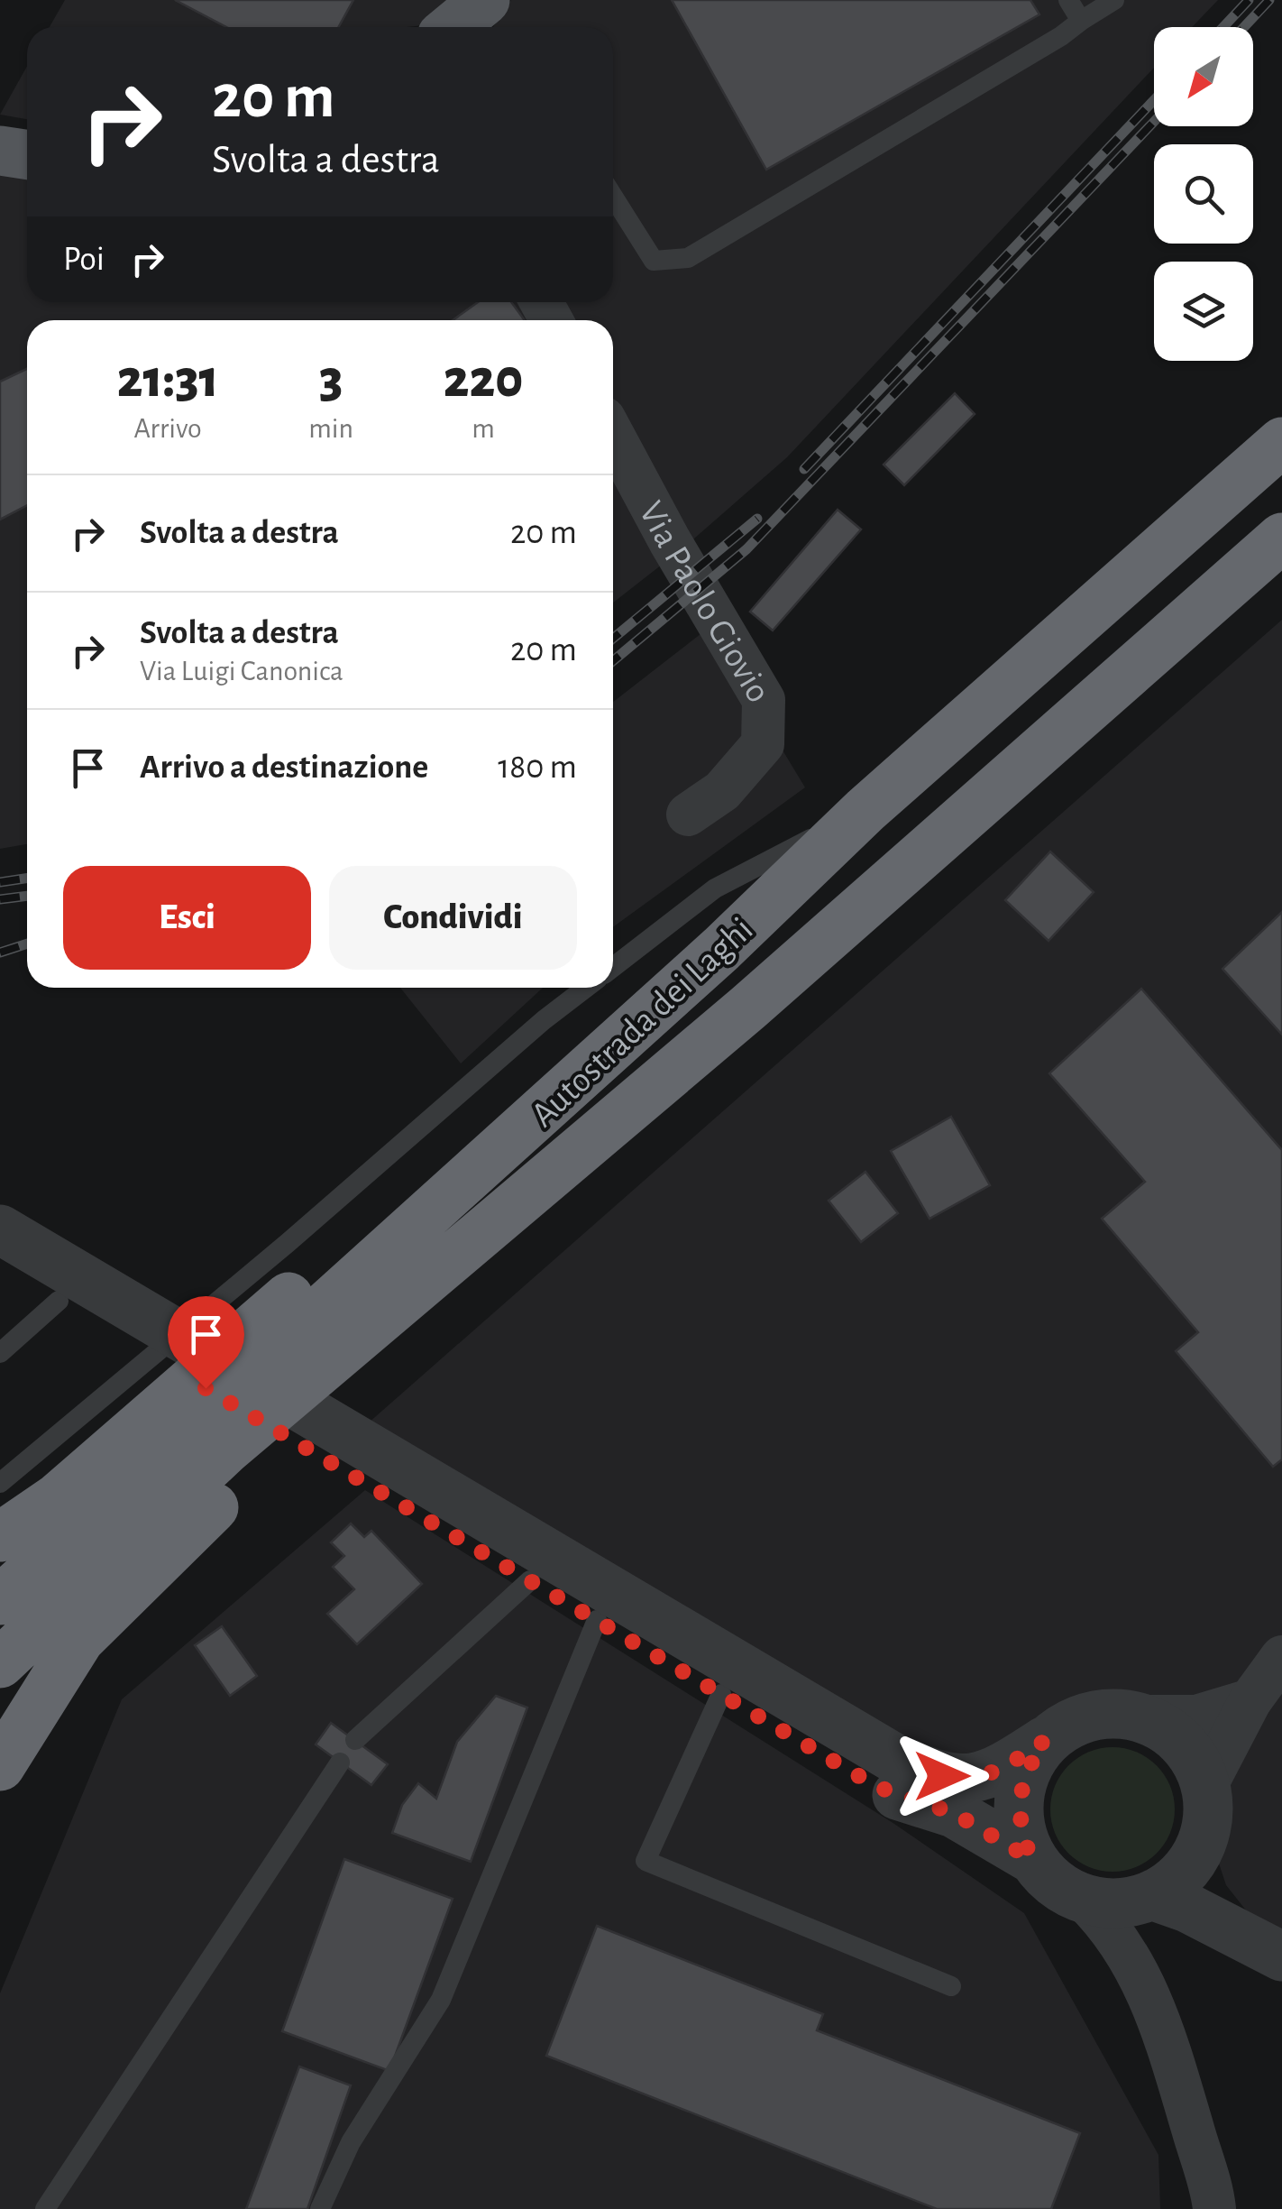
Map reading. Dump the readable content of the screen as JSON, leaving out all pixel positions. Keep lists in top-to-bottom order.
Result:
{
  "streets": {
    "highway": ["Autostrada dei Laghi"],
    "street": ["Via Paolo Giovio"]
  },
  "north": "bottom left",
  "page": {
    "turn": ["20 m", "Svolta a destra"],
    "then": "Poi",
    "eta": [
      "21:31",
      "Arrivo",
      "3",
      "min",
      "220",
      "m"
    ],
    "list": [
      {
        "name": "Svolta a destra",
        "value": "20 m"
      },
      {
        "name": "Svolta a destra",
        "note": "Via Luigi Canonica",
        "value": "20 m"
      },
      {
        "name": "Arrivo a destinazione",
        "value": "180 m"
      }
    ],
    "buttons": ["Esci", "Condividi"]
  }
}
